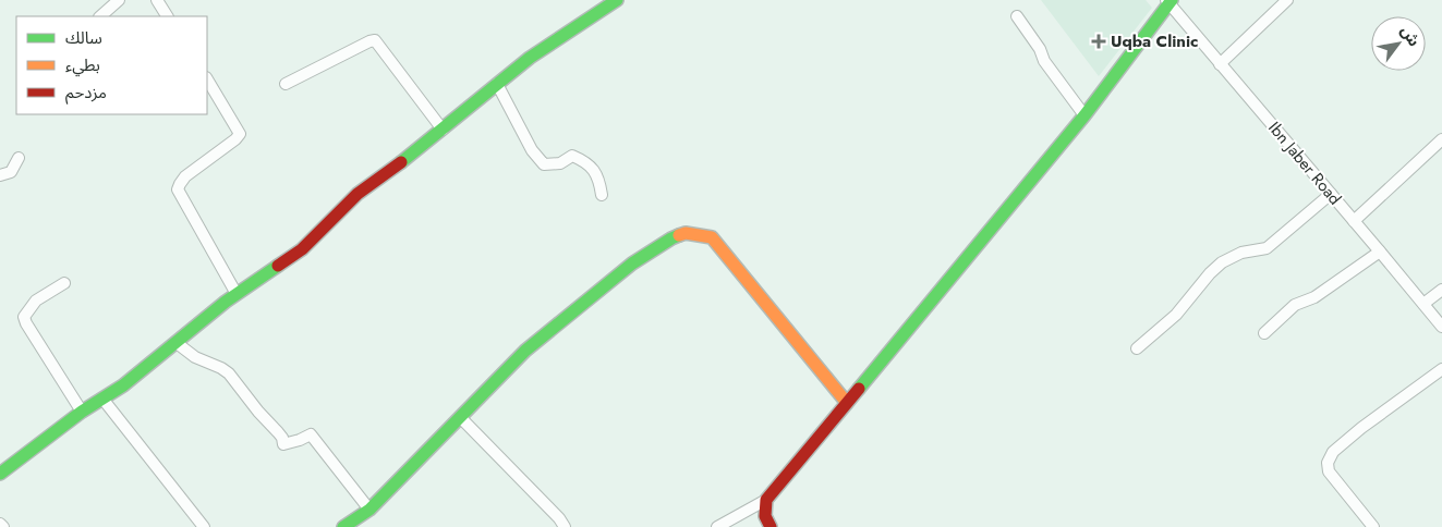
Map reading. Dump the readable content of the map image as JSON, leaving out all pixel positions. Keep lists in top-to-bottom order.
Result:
{
  "streets": {
    "street": ["Ibn Jaber Road"]
  },
  "places": {
    "health": ["Uqba Clinic"]
  },
  "legend": ["سالك", "بطيء", "مزدحم"],
  "north": "top right"
}
